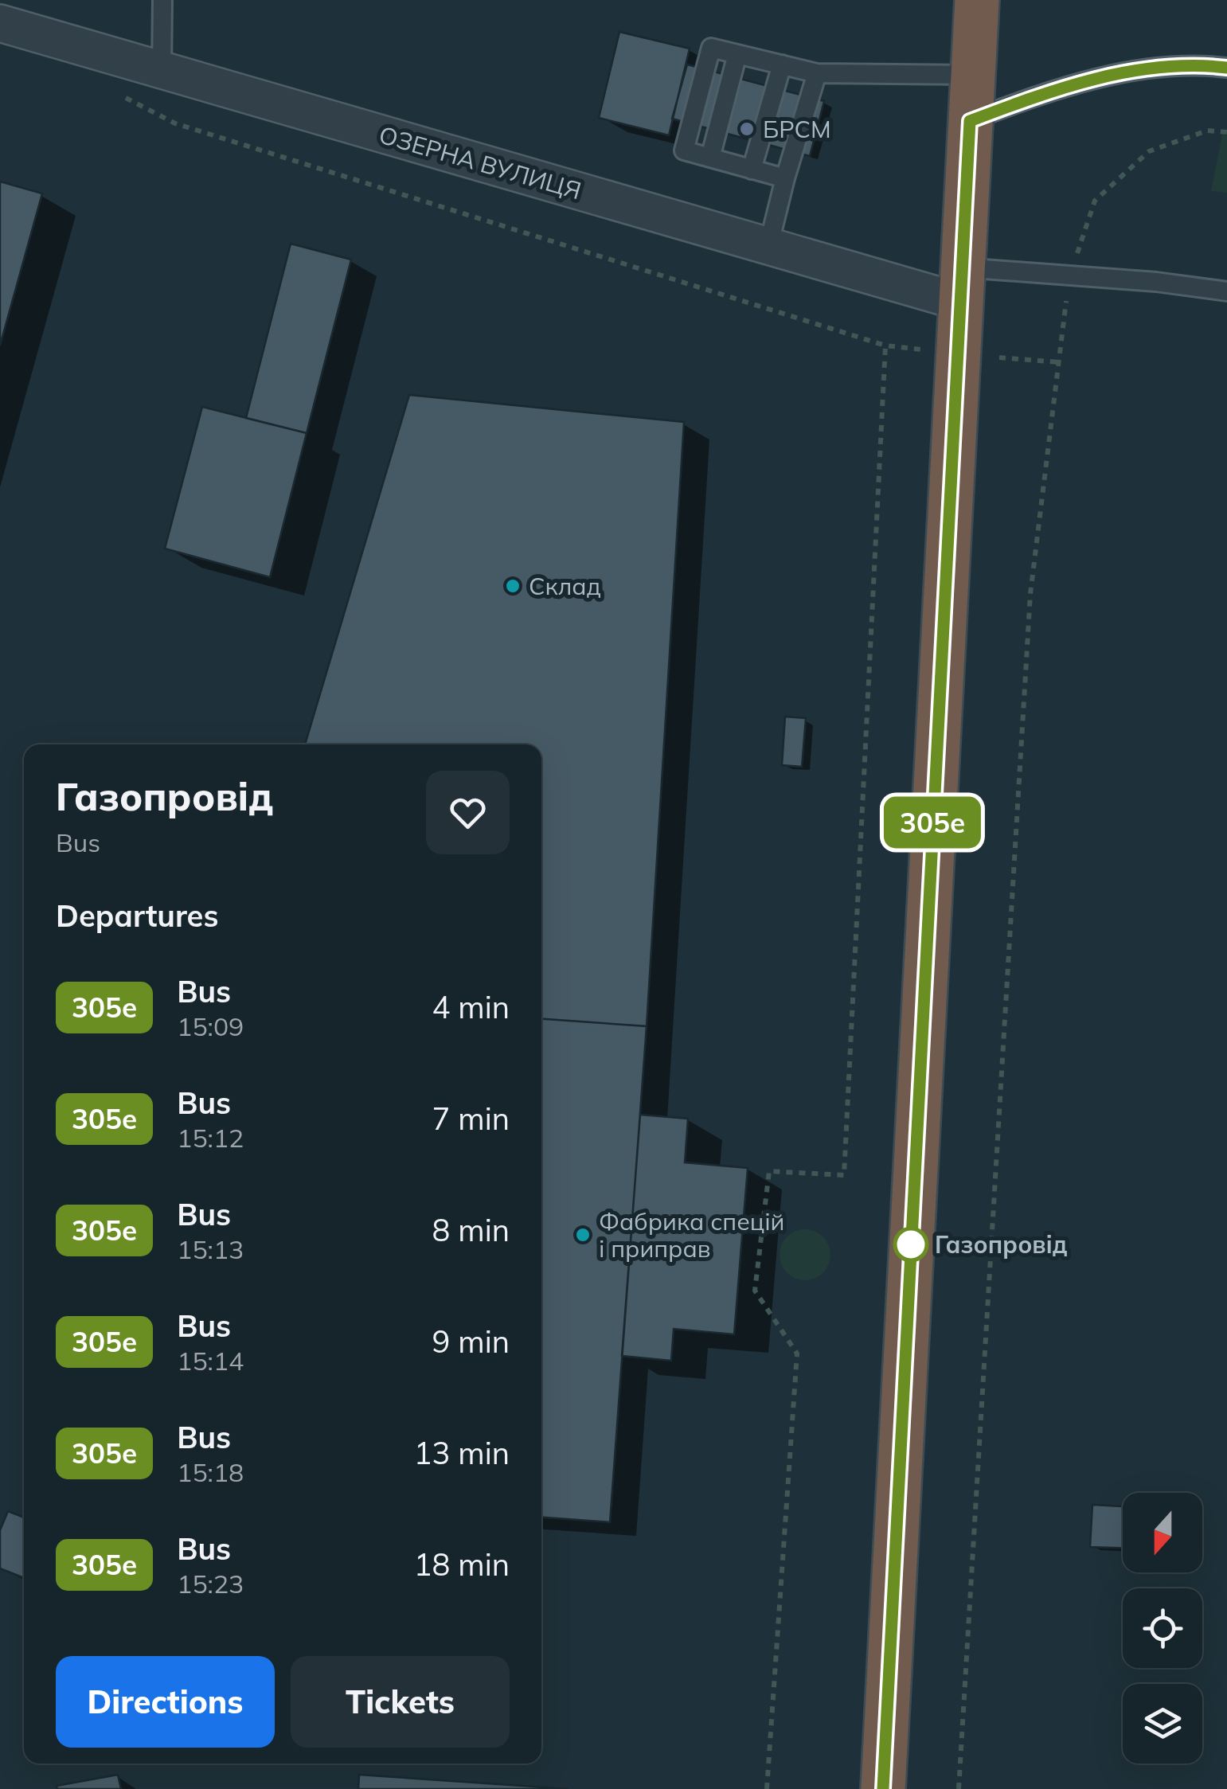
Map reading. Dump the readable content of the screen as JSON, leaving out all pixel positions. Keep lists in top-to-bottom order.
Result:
{
  "streets": {
    "street": ["ОЗЕРНА ВУЛИЦЯ"]
  },
  "places": [
    "БРСМ",
    "Склад",
    "Фабрика спецій і приправ",
    "Газопровiд"
  ],
  "lines": ["bus line 305e"],
  "north": "bottom",
  "page": {
    "on_map": "305e",
    "heading": [
      ["Газопровiд", "Bus"],
      "Departures"
    ],
    "list": [
      {
        "mark": "305e",
        "name": "Bus",
        "note": "15:09",
        "value": "4 min"
      },
      {
        "mark": "305e",
        "name": "Bus",
        "note": "15:12",
        "value": "7 min"
      },
      {
        "mark": "305e",
        "name": "Bus",
        "note": "15:13",
        "value": "8 min"
      },
      {
        "mark": "305e",
        "name": "Bus",
        "note": "15:14",
        "value": "9 min"
      },
      {
        "mark": "305e",
        "name": "Bus",
        "note": "15:18",
        "value": "13 min"
      },
      {
        "mark": "305e",
        "name": "Bus",
        "note": "15:23",
        "value": "18 min"
      }
    ],
    "buttons": ["Directions", "Tickets"]
  }
}
